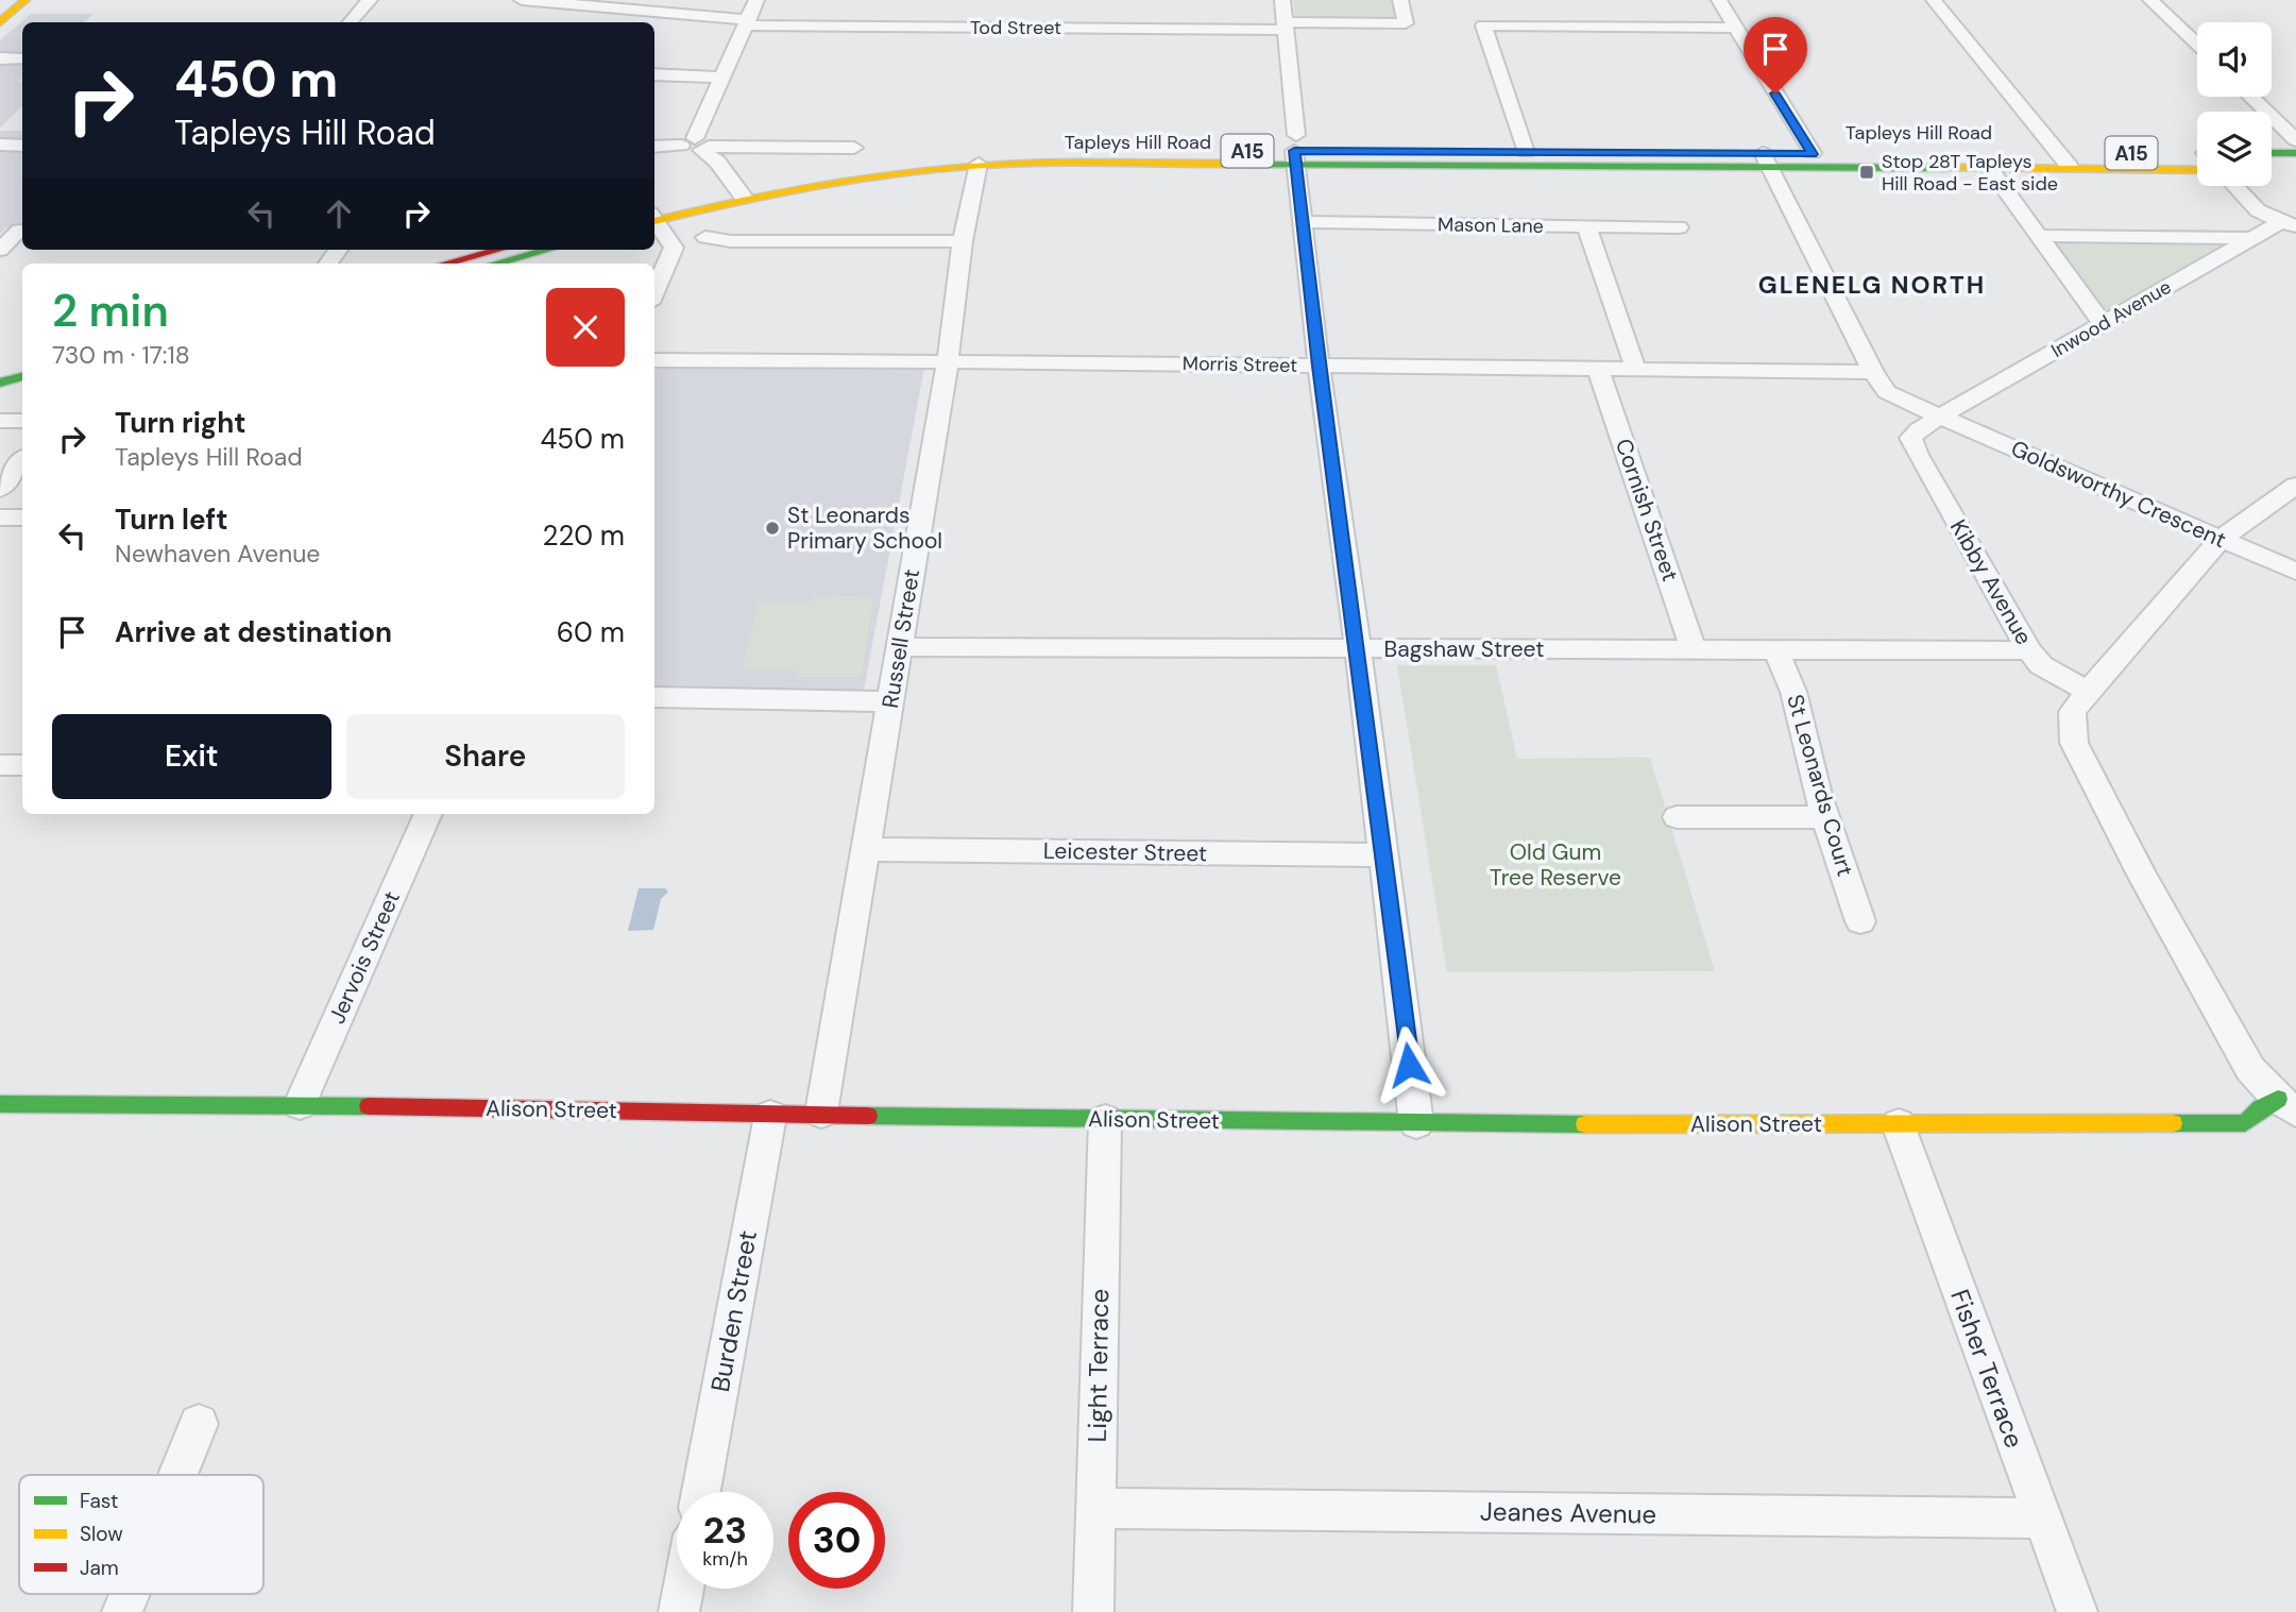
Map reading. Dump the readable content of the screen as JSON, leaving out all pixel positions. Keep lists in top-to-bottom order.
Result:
{
  "streets": {
    "main road": ["Tapleys Hill Road", "A15", "Alison Street"],
    "street": [
      "Tod Street",
      "Mason Lane",
      "Inwood Avenue",
      "Morris Street",
      "Goldsworthy Crescent",
      "Cornish Street",
      "Kibby Avenue",
      "Russell Street",
      "Bagshaw Street",
      "St Leonards Court",
      "Leicester Street",
      "Jervois Street",
      "Burden Street",
      "Light Terrace",
      "Fisher Terrace",
      "Jeanes Avenue"
    ]
  },
  "crossings": [
    ["Tapleys Hill Road", "Russell Street"],
    ["Inwood Avenue", "Goldsworthy Crescent"],
    ["Inwood Avenue", "Kibby Avenue"],
    ["Morris Street", "Cornish Street"],
    ["Morris Street", "Russell Street"],
    ["Goldsworthy Crescent", "Kibby Avenue"],
    ["Cornish Street", "Bagshaw Street"],
    ["Kibby Avenue", "Bagshaw Street"],
    ["Russell Street", "Bagshaw Street"],
    ["Russell Street", "Leicester Street"],
    ["Russell Street", "Alison Street"],
    ["Bagshaw Street", "St Leonards Court"],
    ["Jervois Street", "Alison Street"],
    ["Alison Street", "Burden Street"],
    ["Alison Street", "Light Terrace"],
    ["Alison Street", "Fisher Terrace"],
    ["Light Terrace", "Jeanes Avenue"],
    ["Fisher Terrace", "Jeanes Avenue"]
  ],
  "districts": ["GLENELG NORTH"],
  "parks": ["Old Gum Tree Reserve"],
  "places": {
    "transit": ["Stop 28T Tapleys Hill Road - East side"],
    "other": ["St Leonards Primary School"]
  },
  "legend": ["Fast", "Slow", "Jam"],
  "page": {
    "turn": ["450 m", "Tapleys Hill Road"],
    "heading": ["2 min", "730 m · 17:18"],
    "list": [
      {
        "name": "Turn right",
        "note": "Tapleys Hill Road",
        "value": "450 m"
      },
      {
        "name": "Turn left",
        "note": "Newhaven Avenue",
        "value": "220 m"
      },
      {
        "name": "Arrive at destination",
        "value": "60 m"
      }
    ],
    "buttons": ["Exit", "Share"],
    "speed": "23 km/h",
    "limit": "30"
  }
}
